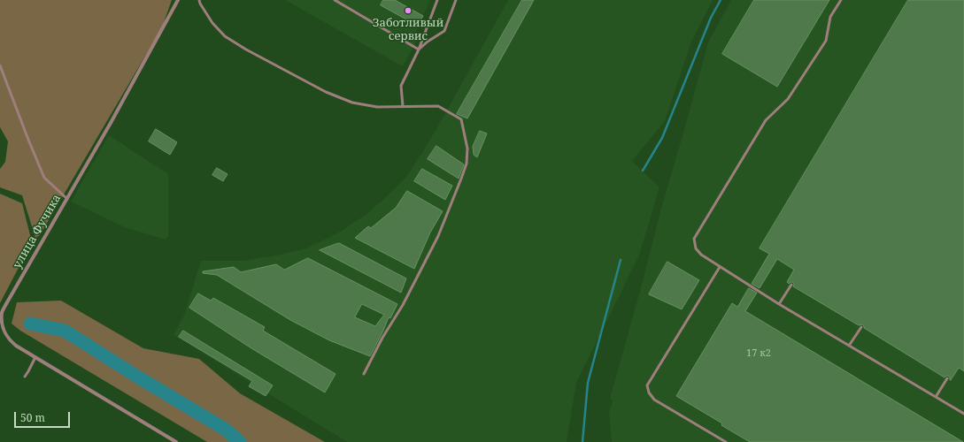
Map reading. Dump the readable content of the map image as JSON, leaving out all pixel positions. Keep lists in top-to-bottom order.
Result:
{
  "streets": {
    "street": ["улица Фучика"]
  },
  "places": ["Заботливый сервис"],
  "house_numbers": ["17 к2"],
  "scale_bar": "50 m"
}
